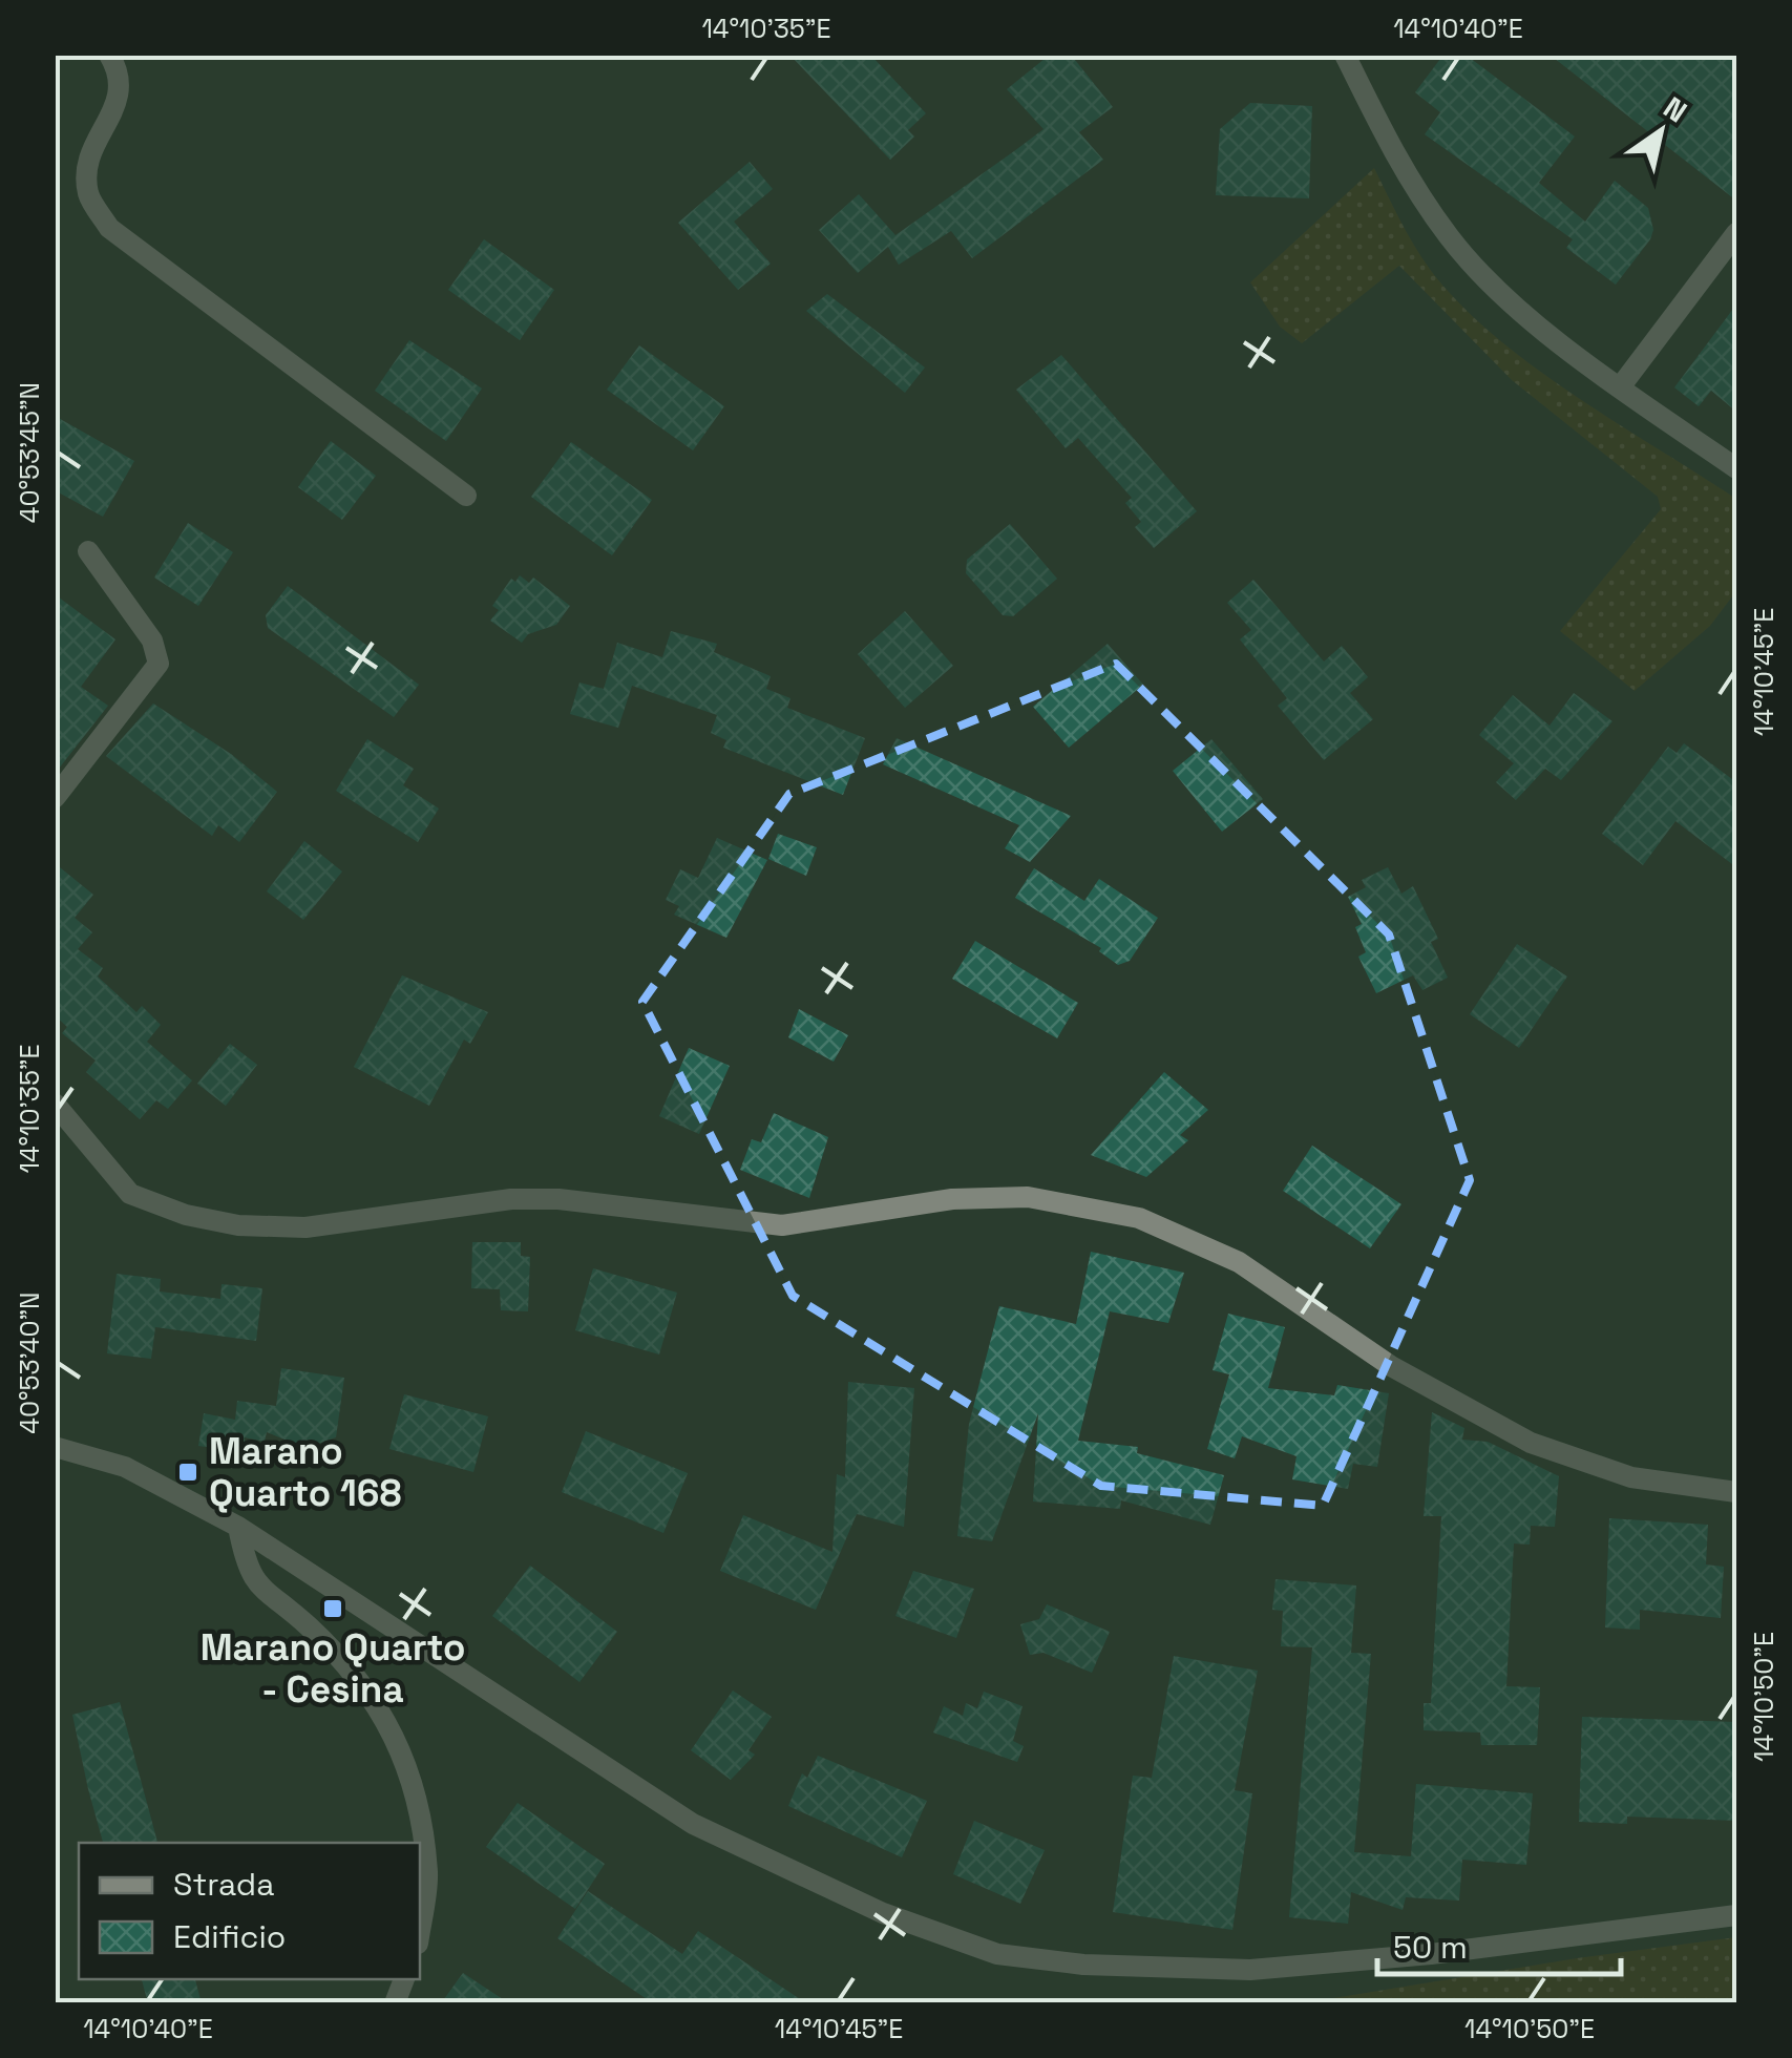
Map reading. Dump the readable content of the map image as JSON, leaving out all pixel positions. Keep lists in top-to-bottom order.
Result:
{
  "places": {
    "transit": ["Marano Quarto 168", "Marano Quarto - Cesina"]
  },
  "legend": ["Strada", "Edificio"],
  "scale_bar": "50 m",
  "north": "top right",
  "coordinates": [
    "14°10'35\"E",
    "14°10'40\"E",
    "40°53'45\"N",
    "14°10'45\"E",
    "40°53'40\"N",
    "14°10'50\"E"
  ]
}
